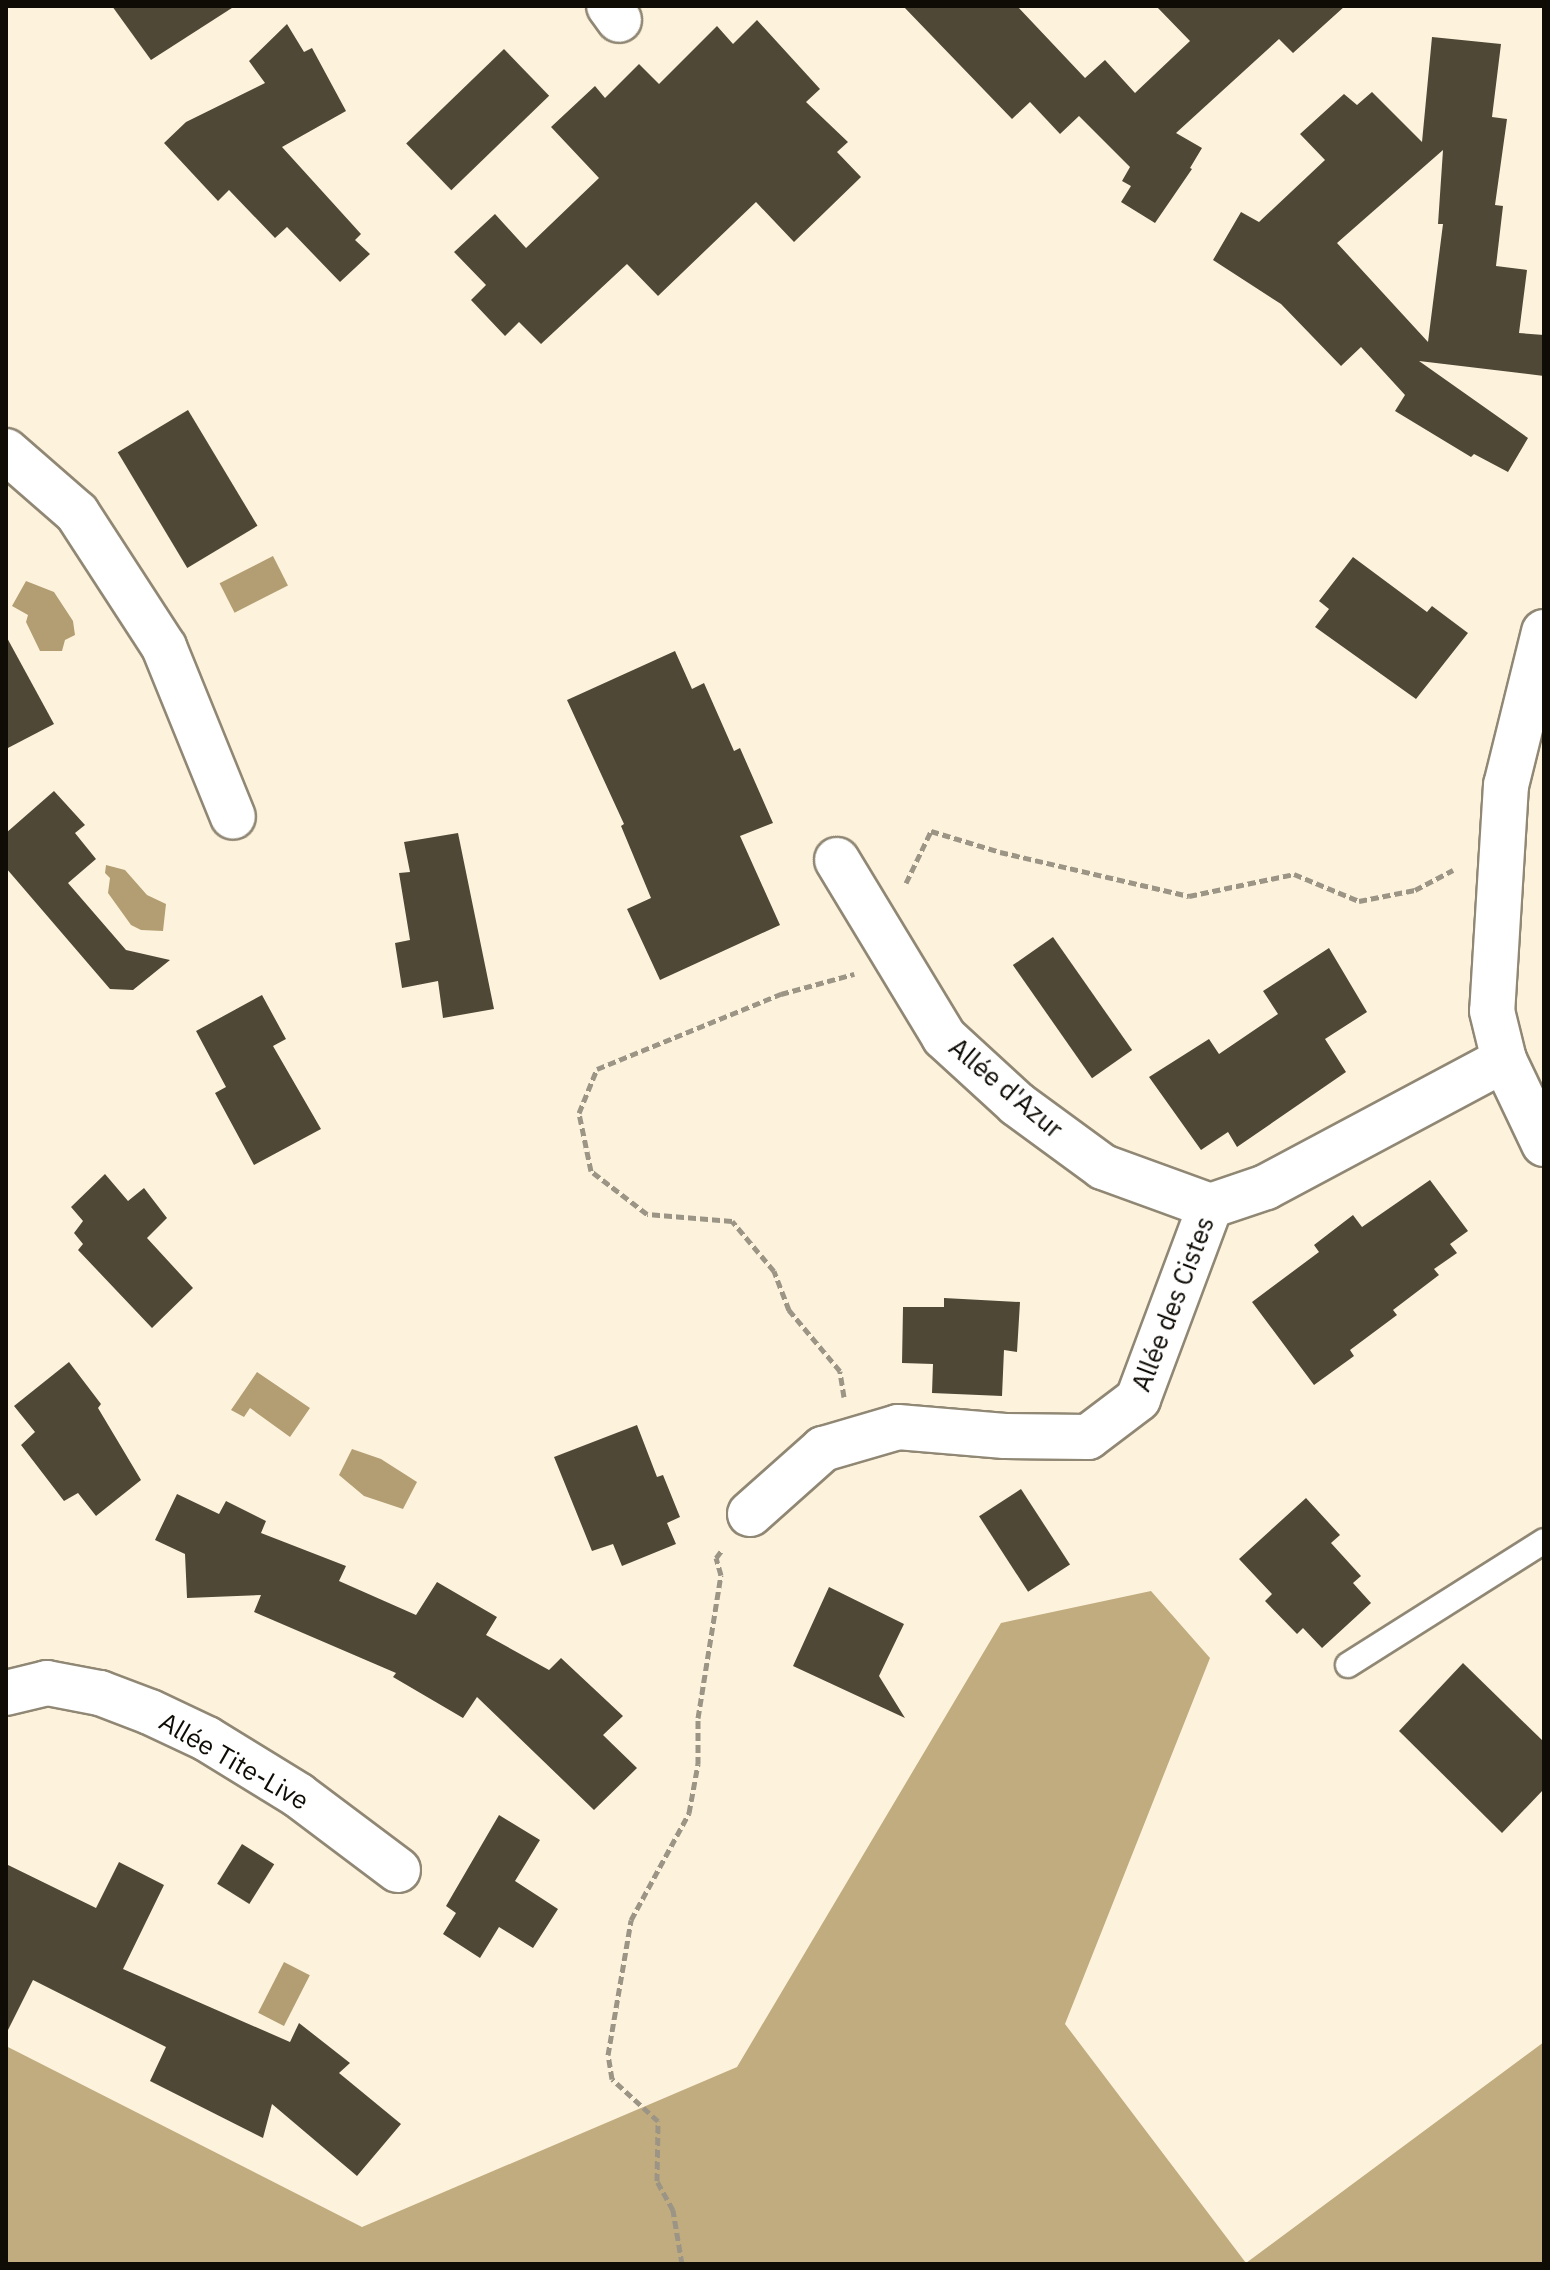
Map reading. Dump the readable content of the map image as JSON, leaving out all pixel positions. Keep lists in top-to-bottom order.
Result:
{
  "streets": {
    "street": ["Allée d'Azur", "Allée des Cistes", "Allée Tite-Live"]
  },
  "crossings": [
    ["Allée d'Azur", "Allée des Cistes"]
  ]
}
